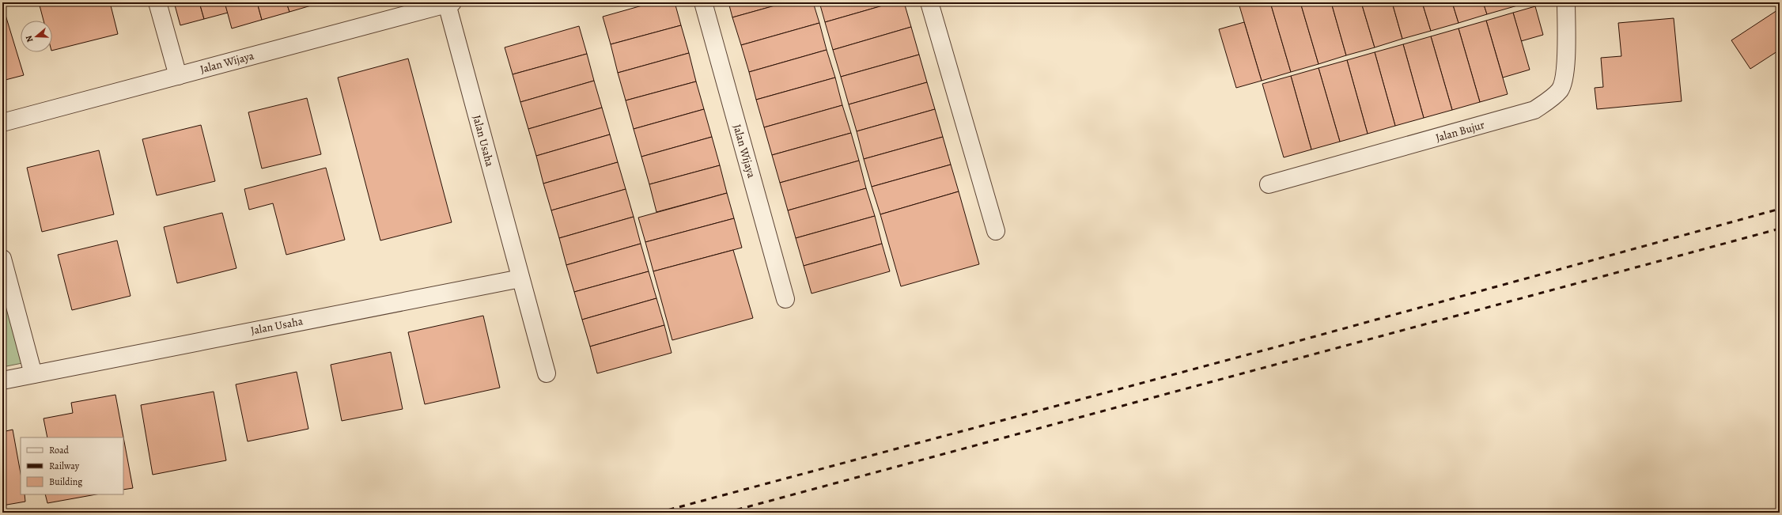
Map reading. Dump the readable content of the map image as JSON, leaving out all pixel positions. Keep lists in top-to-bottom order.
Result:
{
  "streets": {
    "street": ["Jalan Wijaya", "Jalan Bujur", "Jalan Usaha"]
  },
  "crossings": [
    ["Jalan Wijaya", "Jalan Usaha"]
  ],
  "legend": ["Road", "Railway", "Building"],
  "north": "left"
}
